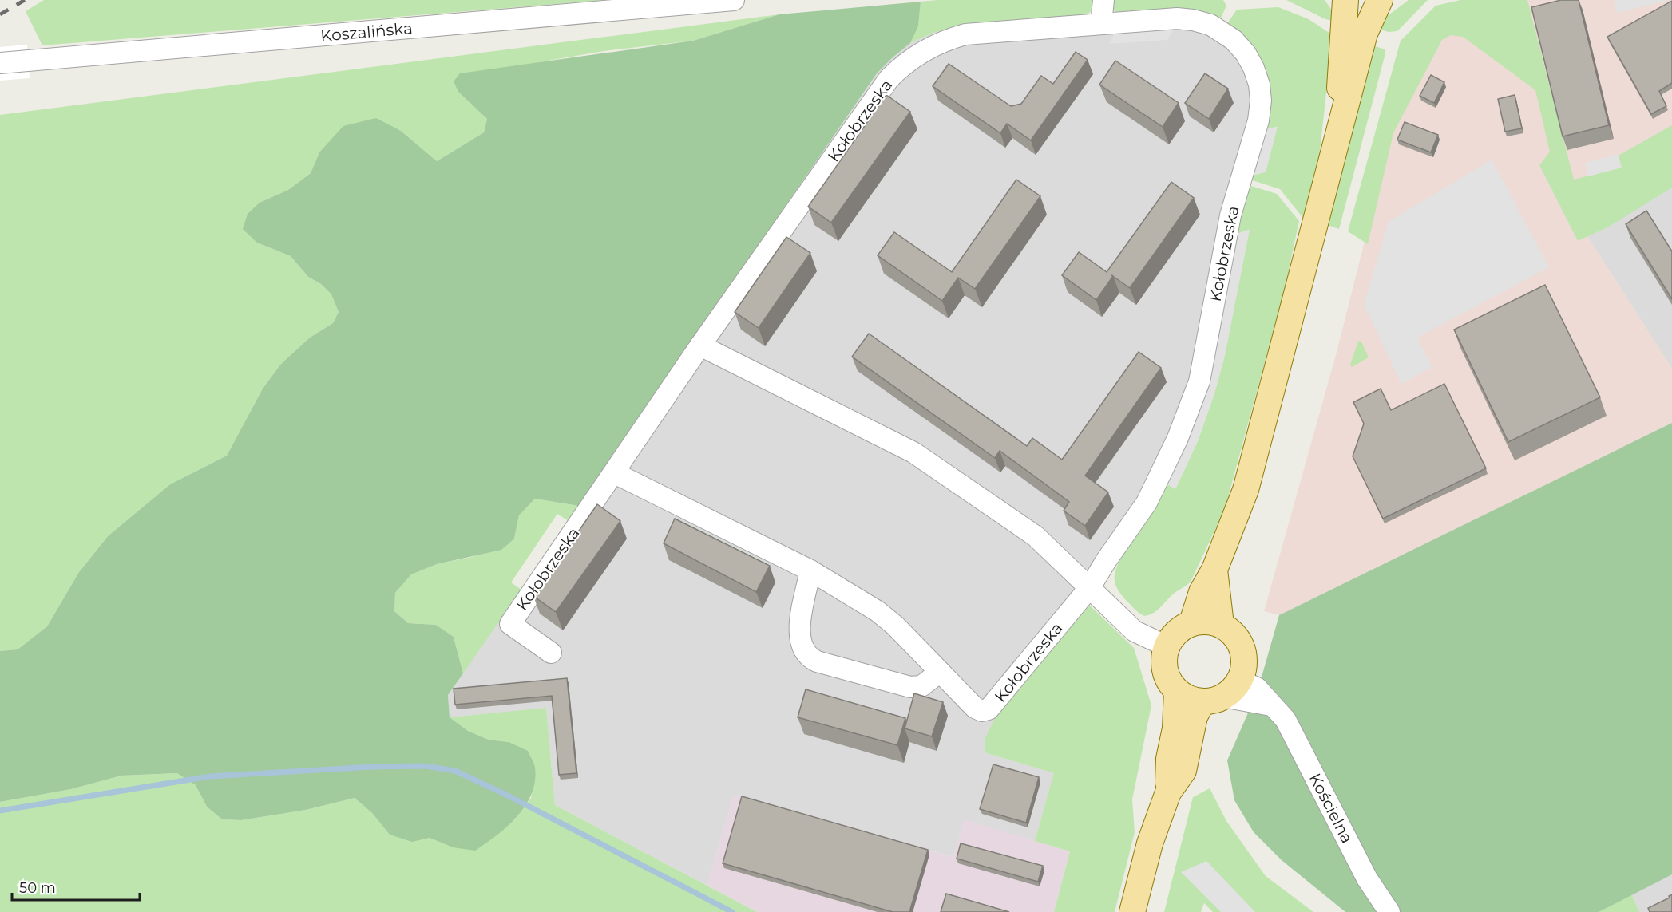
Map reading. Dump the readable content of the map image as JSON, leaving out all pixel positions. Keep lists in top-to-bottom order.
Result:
{
  "streets": {
    "street": ["Koszalińska", "Kołobrzeska", "Kościelna"]
  },
  "scale_bar": "50 m"
}
